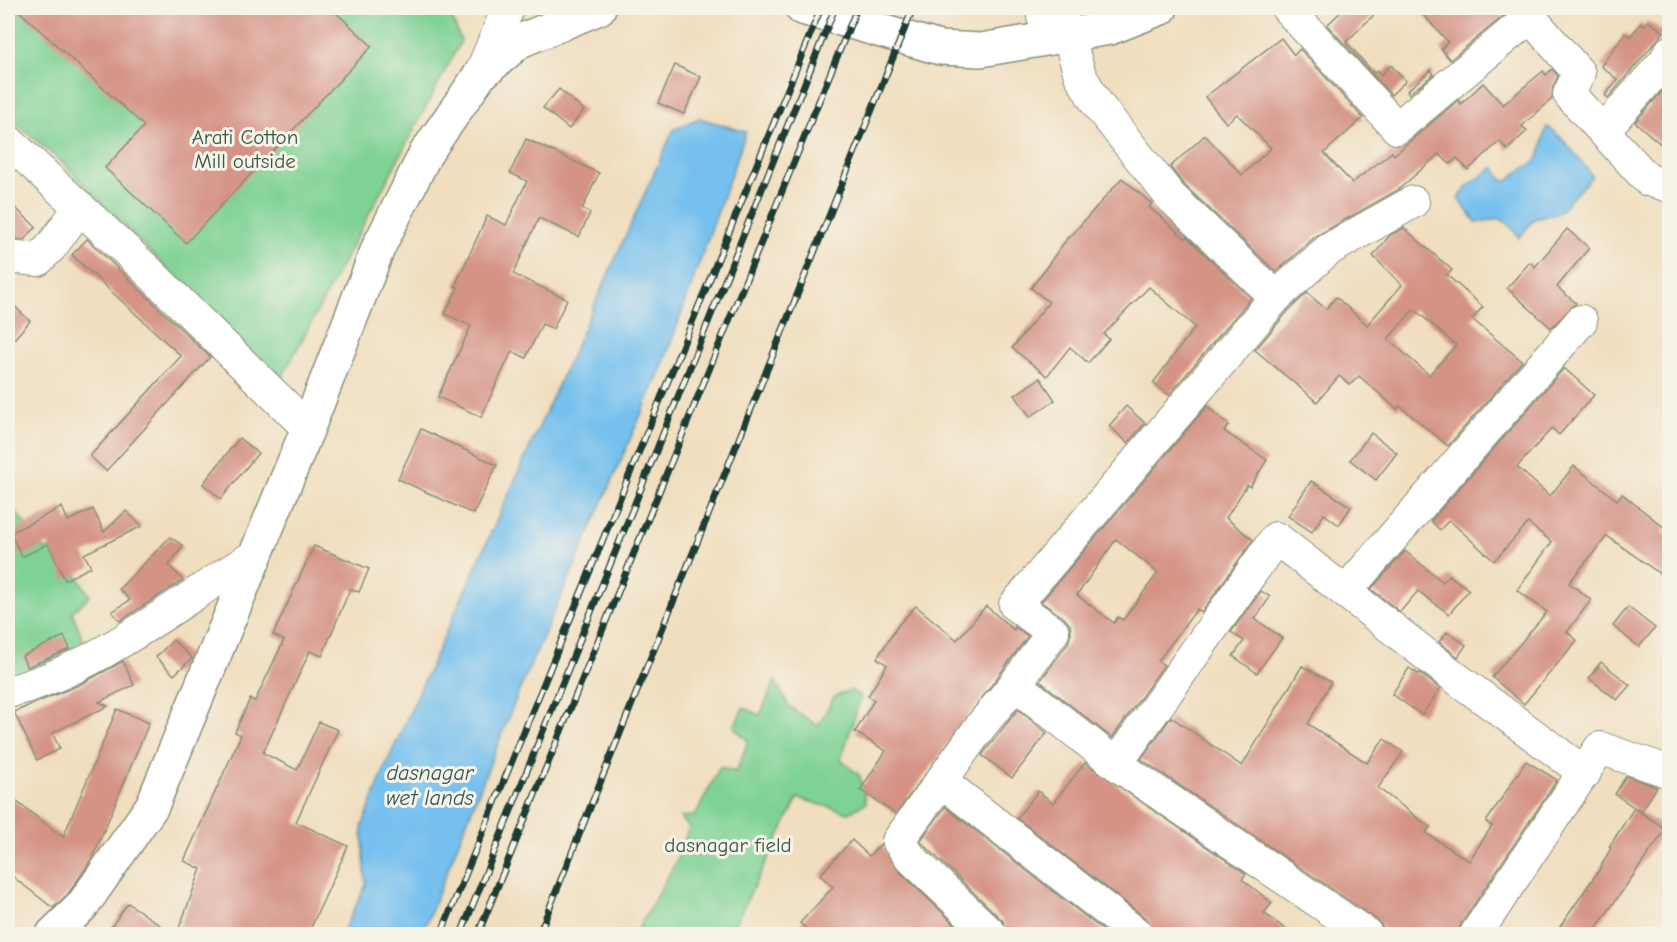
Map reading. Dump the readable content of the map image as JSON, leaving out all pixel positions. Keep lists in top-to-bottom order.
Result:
{
  "water": ["dasnagar wet lands"],
  "parks": ["Arati Cotton Mill outside", "dasnagar field"]
}
